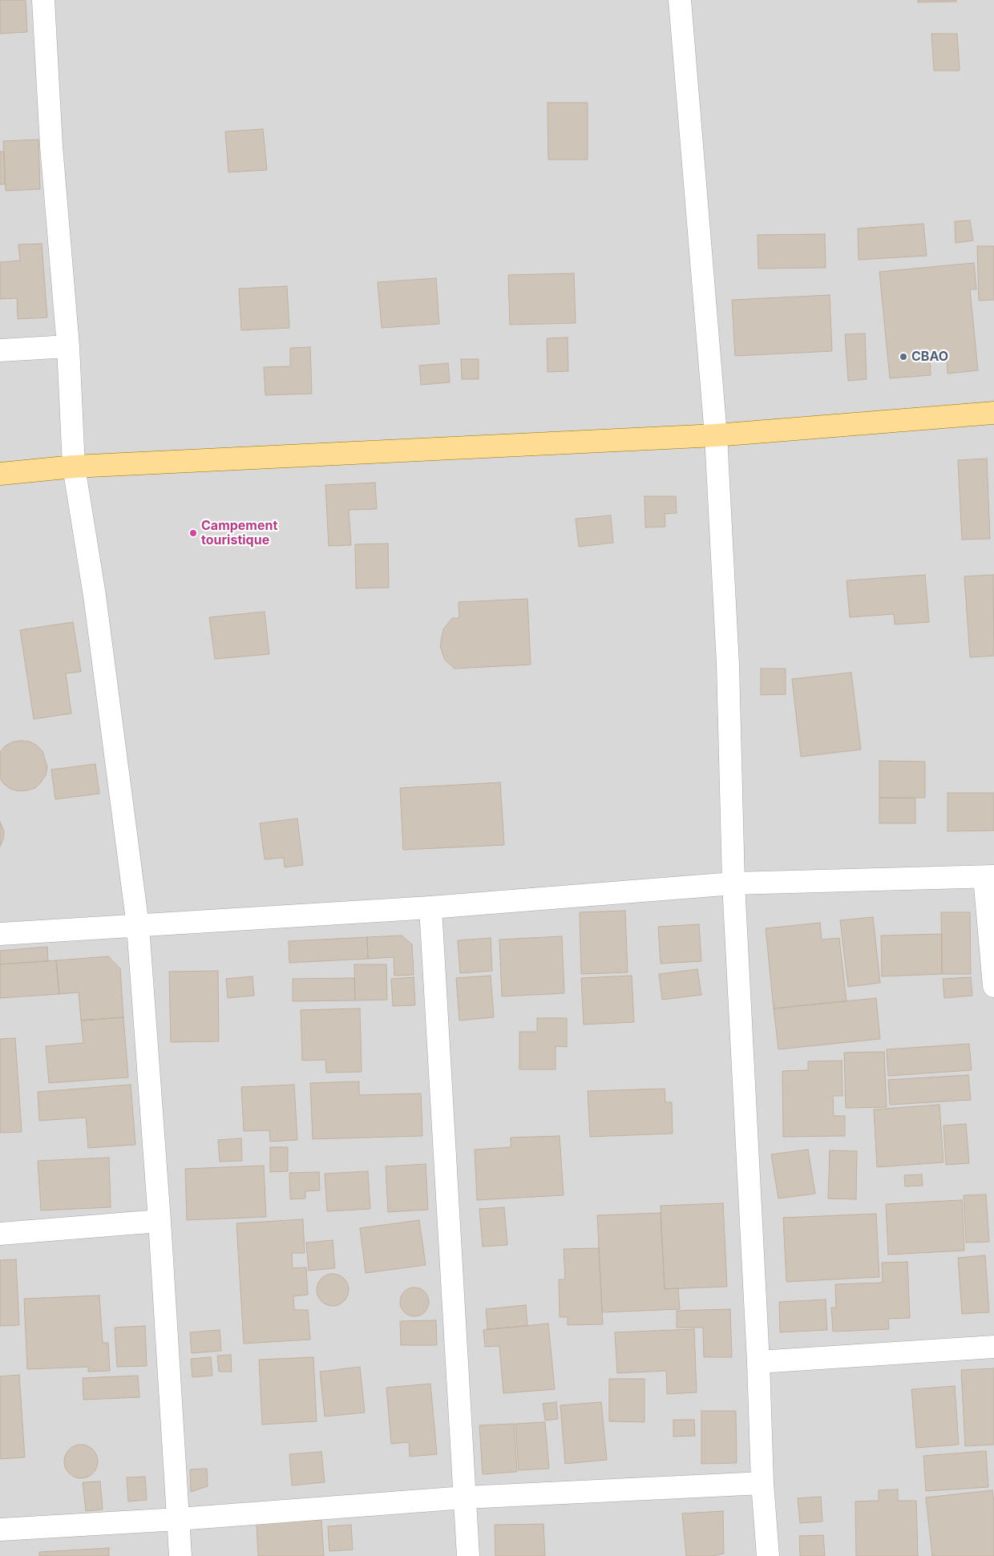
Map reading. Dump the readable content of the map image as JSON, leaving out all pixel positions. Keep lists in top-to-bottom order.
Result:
{
  "places": ["CBAO", "Campement touristique"]
}
